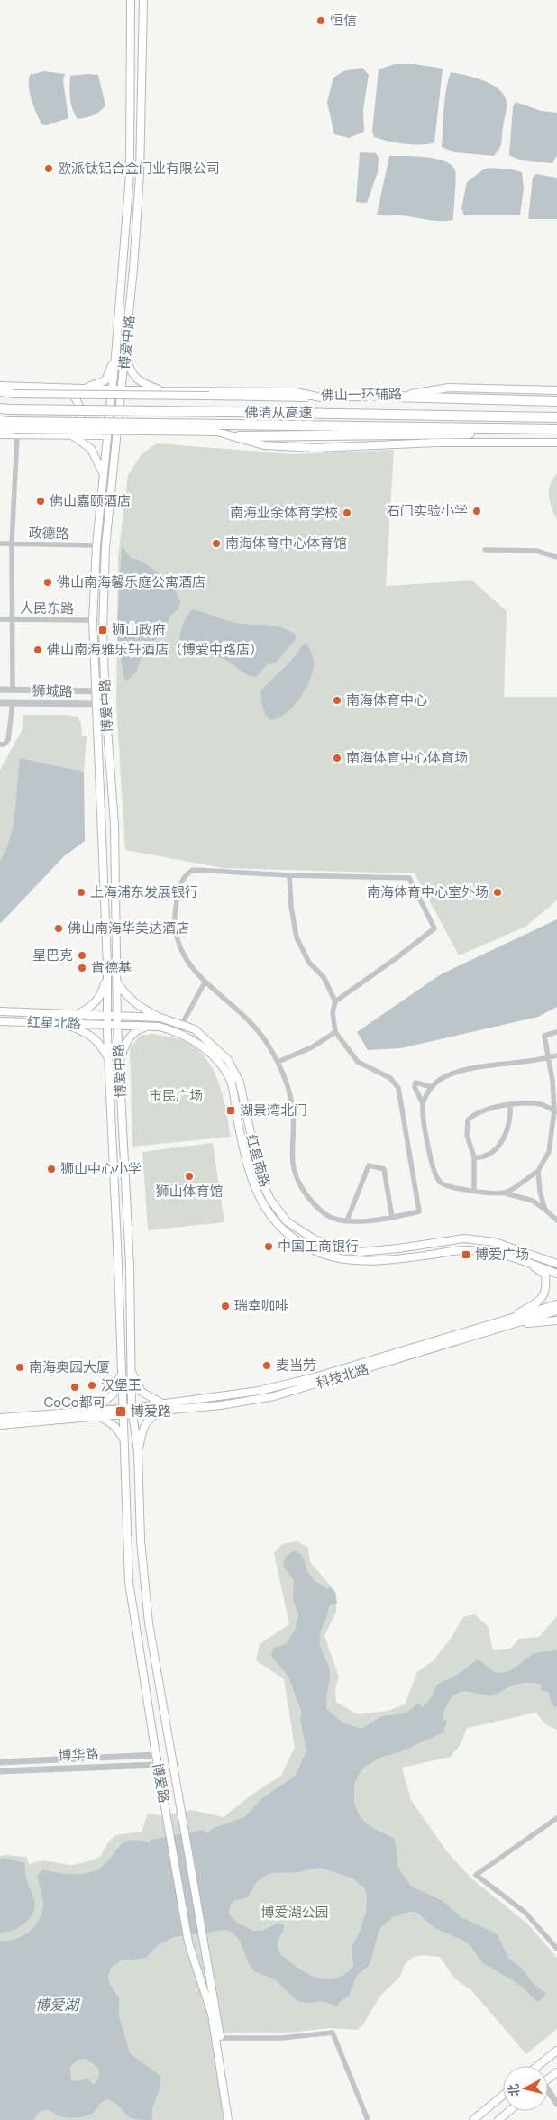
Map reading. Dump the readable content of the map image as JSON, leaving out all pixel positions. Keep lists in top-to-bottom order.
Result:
{
  "streets": {
    "highway": ["佛清从高速"],
    "main road": [
      "博爱中路",
      "佛山一环辅路",
      "红星北路",
      "红星南路",
      "科技北路",
      "博爱路"
    ],
    "street": [
      "政德路",
      "人民东路",
      "狮城路",
      "博华路"
    ]
  },
  "crossings": [
    ["博爱中路", "佛山一环辅路"],
    ["博爱中路", "政德路"],
    ["博爱中路", "人民东路"],
    ["博爱中路", "狮城路"],
    ["博爱中路", "红星北路"],
    ["博爱中路", "红星南路"],
    ["博爱中路", "科技北路"],
    ["博爱中路", "博爱路"],
    ["红星北路", "红星南路"],
    ["科技北路", "博爱路"],
    ["博华路", "博爱路"]
  ],
  "water": ["博爱湖"],
  "parks": ["市民广场", "博爱湖公园"],
  "places": {
    "other": [
      "恒信",
      "欧派钛铝合金门业有限公司",
      "佛山嘉颐酒店",
      "石门实验小学",
      "南海业余体育学校",
      "南海体育中心体育馆",
      "佛山南海馨乐庭公寓酒店",
      "佛山南海雅乐轩酒店（博爱中路店）",
      "南海体育中心",
      "南海体育中心体育场",
      "上海浦东发展银行",
      "南海体育中心室外场",
      "佛山南海华美达酒店",
      "星巴克",
      "肯德基",
      "狮山中心小学",
      "狮山体育馆",
      "中国工商银行",
      "瑞幸咖啡",
      "麦当劳",
      "南海奥园大厦",
      "汉堡王",
      "CoCo都可"
    ],
    "transit": [
      "狮山政府",
      "湖景湾北门",
      "博爱广场",
      "博爱路"
    ]
  },
  "north": "left"
}
